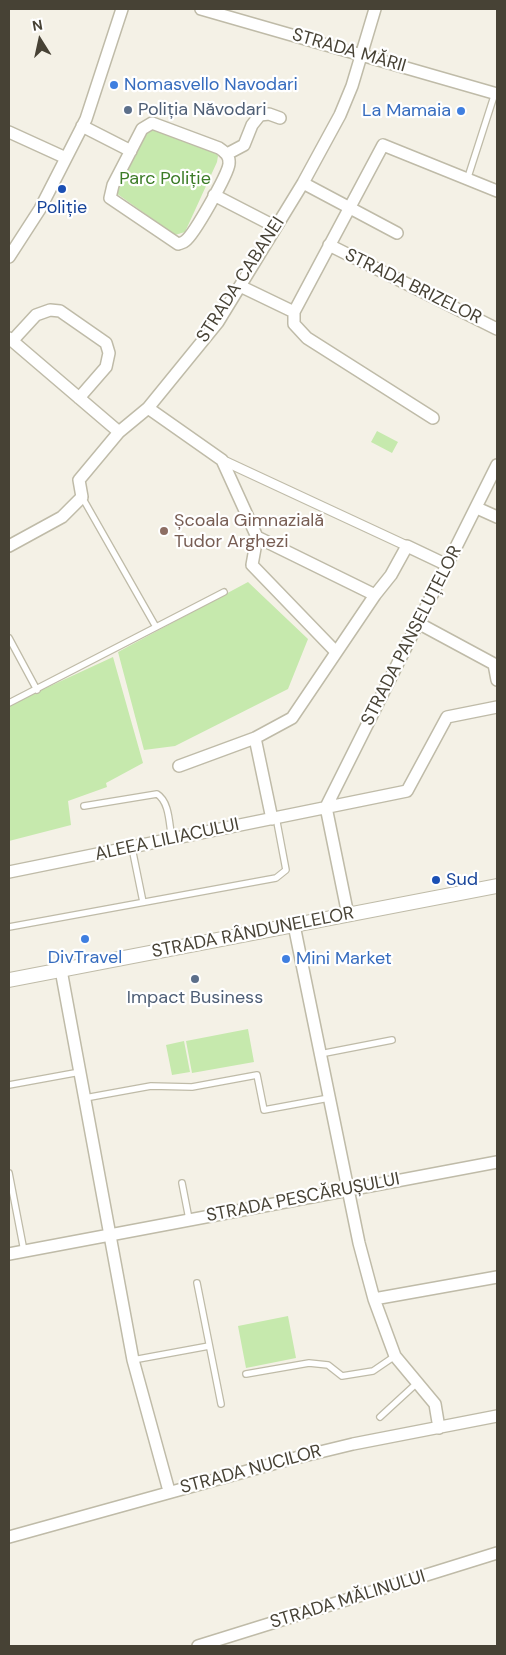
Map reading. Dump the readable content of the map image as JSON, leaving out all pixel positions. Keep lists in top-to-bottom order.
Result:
{
  "streets": {
    "street": [
      "STRADA MĂRII",
      "STRADA CABANEI",
      "STRADA BRIZELOR",
      "STRADA PANSELUȚELOR",
      "ALEEA LILIACULUI",
      "STRADA RÂNDUNELELOR",
      "STRADA PESCĂRUȘULUI",
      "STRADA NUCILOR",
      "STRADA MĂLINULUI"
    ]
  },
  "crossings": [
    ["STRADA MĂRII", "STRADA CABANEI"],
    ["STRADA PANSELUȚELOR", "ALEEA LILIACULUI"]
  ],
  "parks": ["Parc Poliție"],
  "places": [
    "Nomasvello Navodari",
    "Poliția Năvodari",
    "La Mamaia",
    "Poliție",
    "Școala Gimnazială Tudor Arghezi",
    "Sud",
    "DivTravel",
    "Mini Market",
    "Impact Business"
  ],
  "north": "top"
}
